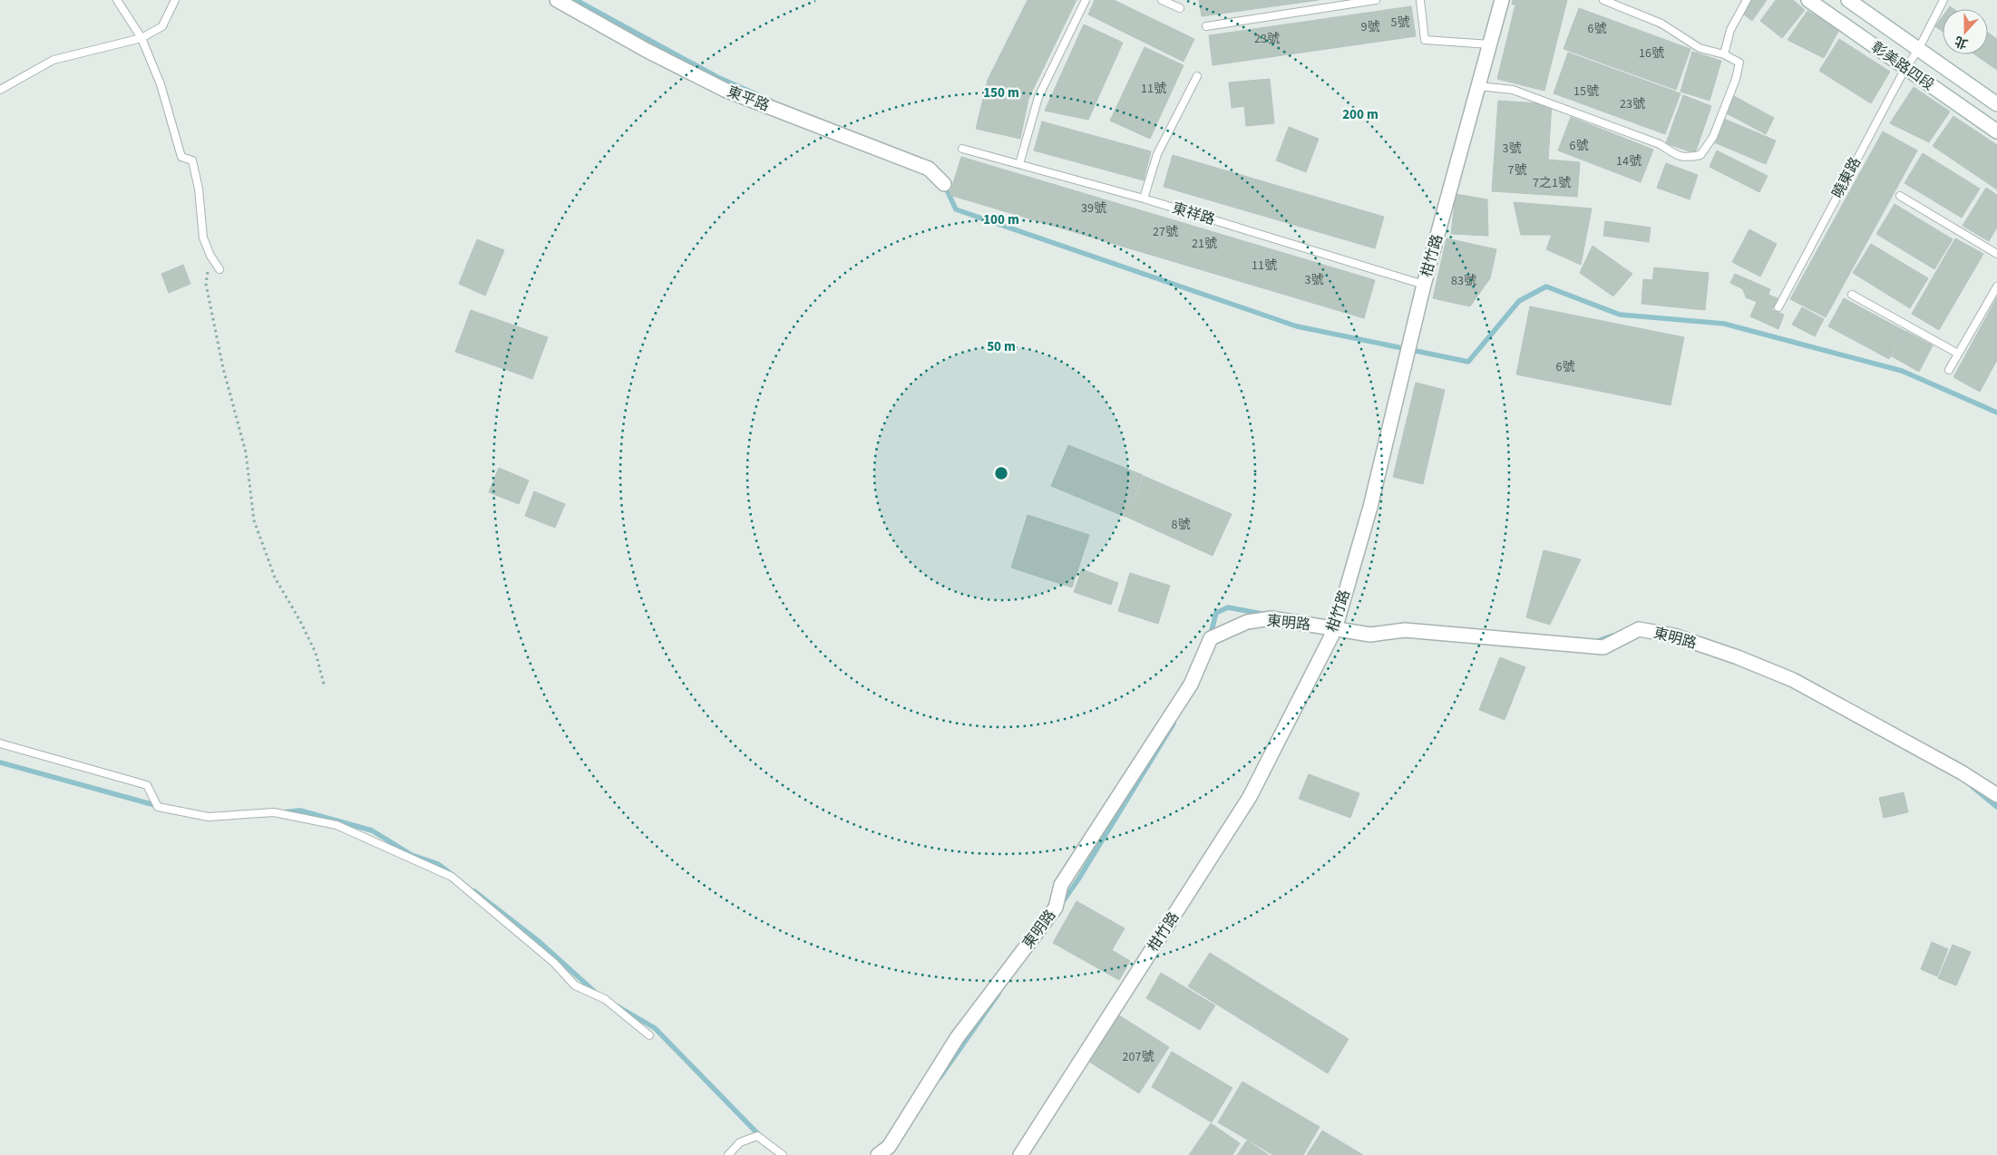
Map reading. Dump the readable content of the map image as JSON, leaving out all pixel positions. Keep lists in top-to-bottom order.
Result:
{
  "streets": {
    "street": [
      "彰美路四段",
      "東平路",
      "柑竹路",
      "東明路"
    ],
    "lane": ["曉東路", "東祥路"]
  },
  "crossings": [
    ["彰美路四段", "曉東路"],
    ["東祥路", "柑竹路"],
    ["柑竹路", "東明路"]
  ],
  "house_numbers": [
    "5號",
    "9號",
    "6號",
    "23號",
    "16號",
    "11號",
    "15號",
    "23號",
    "6號",
    "3號",
    "14號",
    "7號",
    "7之1號",
    "39號",
    "27號",
    "21號",
    "11號",
    "3號",
    "83號",
    "6號",
    "8號",
    "207號"
  ],
  "north": "bottom",
  "rings": [
    "150 m",
    "200 m",
    "100 m",
    "50 m"
  ]
}
